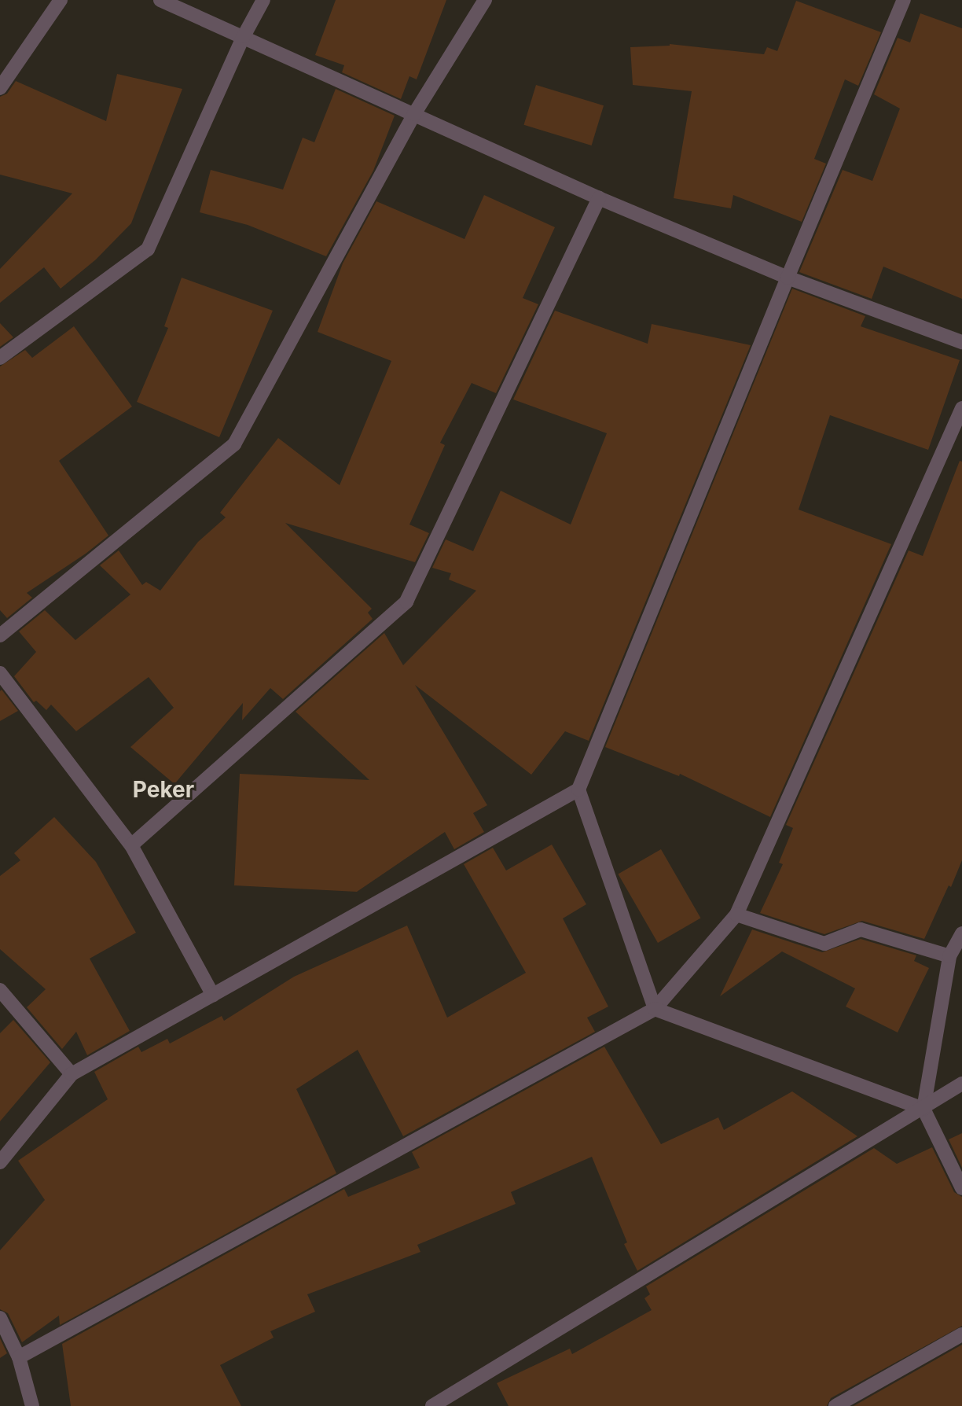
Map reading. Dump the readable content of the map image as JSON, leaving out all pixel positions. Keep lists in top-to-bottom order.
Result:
{
  "districts": ["Peker"]
}
